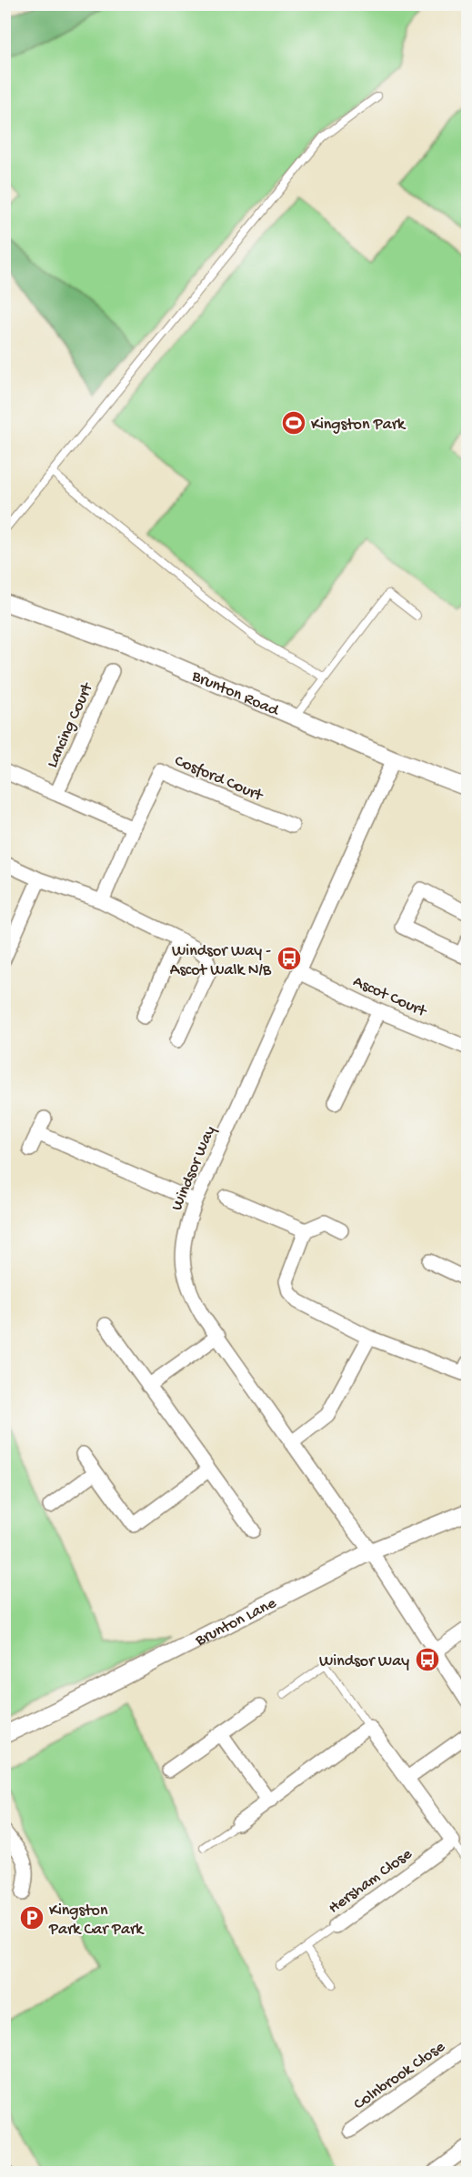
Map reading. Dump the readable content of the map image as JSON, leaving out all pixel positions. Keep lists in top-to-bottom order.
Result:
{
  "streets": {
    "street": [
      "Brunton Road",
      "Lancing Court",
      "Cosford Court",
      "Ascot Court",
      "Windsor Way",
      "Brunton Lane",
      "Hersham Close",
      "Colnbrook Close"
    ]
  },
  "crossings": [
    ["Brunton Road", "Windsor Way"],
    ["Lancing Court", "Cosford Court"],
    ["Ascot Court", "Windsor Way"],
    ["Windsor Way", "Brunton Lane"]
  ],
  "places": {
    "sports": ["Kingston Park"],
    "bus stop": ["Windsor Way - Ascot Walk N/B", "Windsor Way"],
    "parking": ["Kingston Park Car Park"]
  }
}
